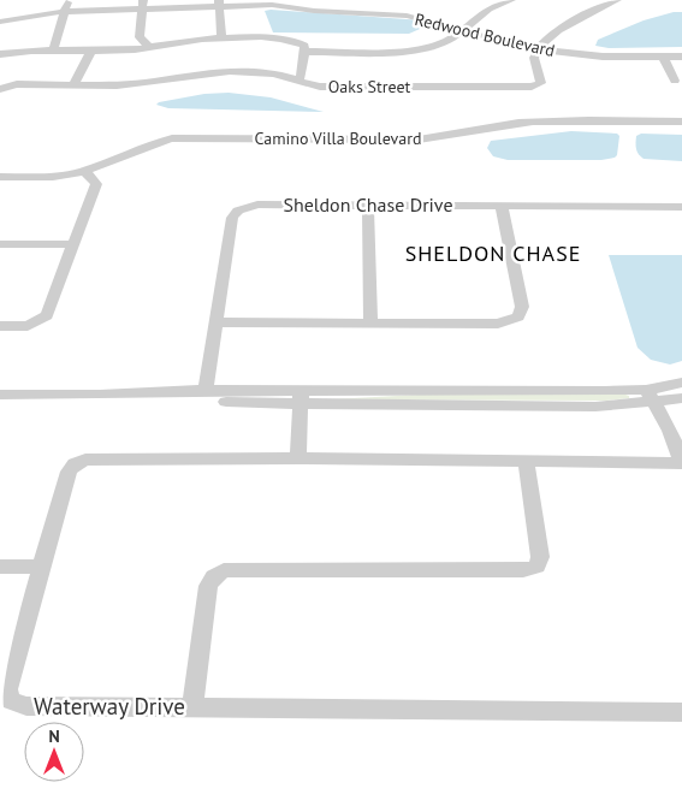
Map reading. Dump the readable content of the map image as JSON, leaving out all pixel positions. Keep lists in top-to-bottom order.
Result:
{
  "streets": {
    "street": [
      "Redwood Boulevard",
      "Oaks Street",
      "Camino Villa Boulevard",
      "Sheldon Chase Drive",
      "Waterway Drive"
    ]
  },
  "crossings": [
    ["Redwood Boulevard", "Oaks Street"]
  ],
  "districts": ["SHELDON CHASE"],
  "north": "top"
}
